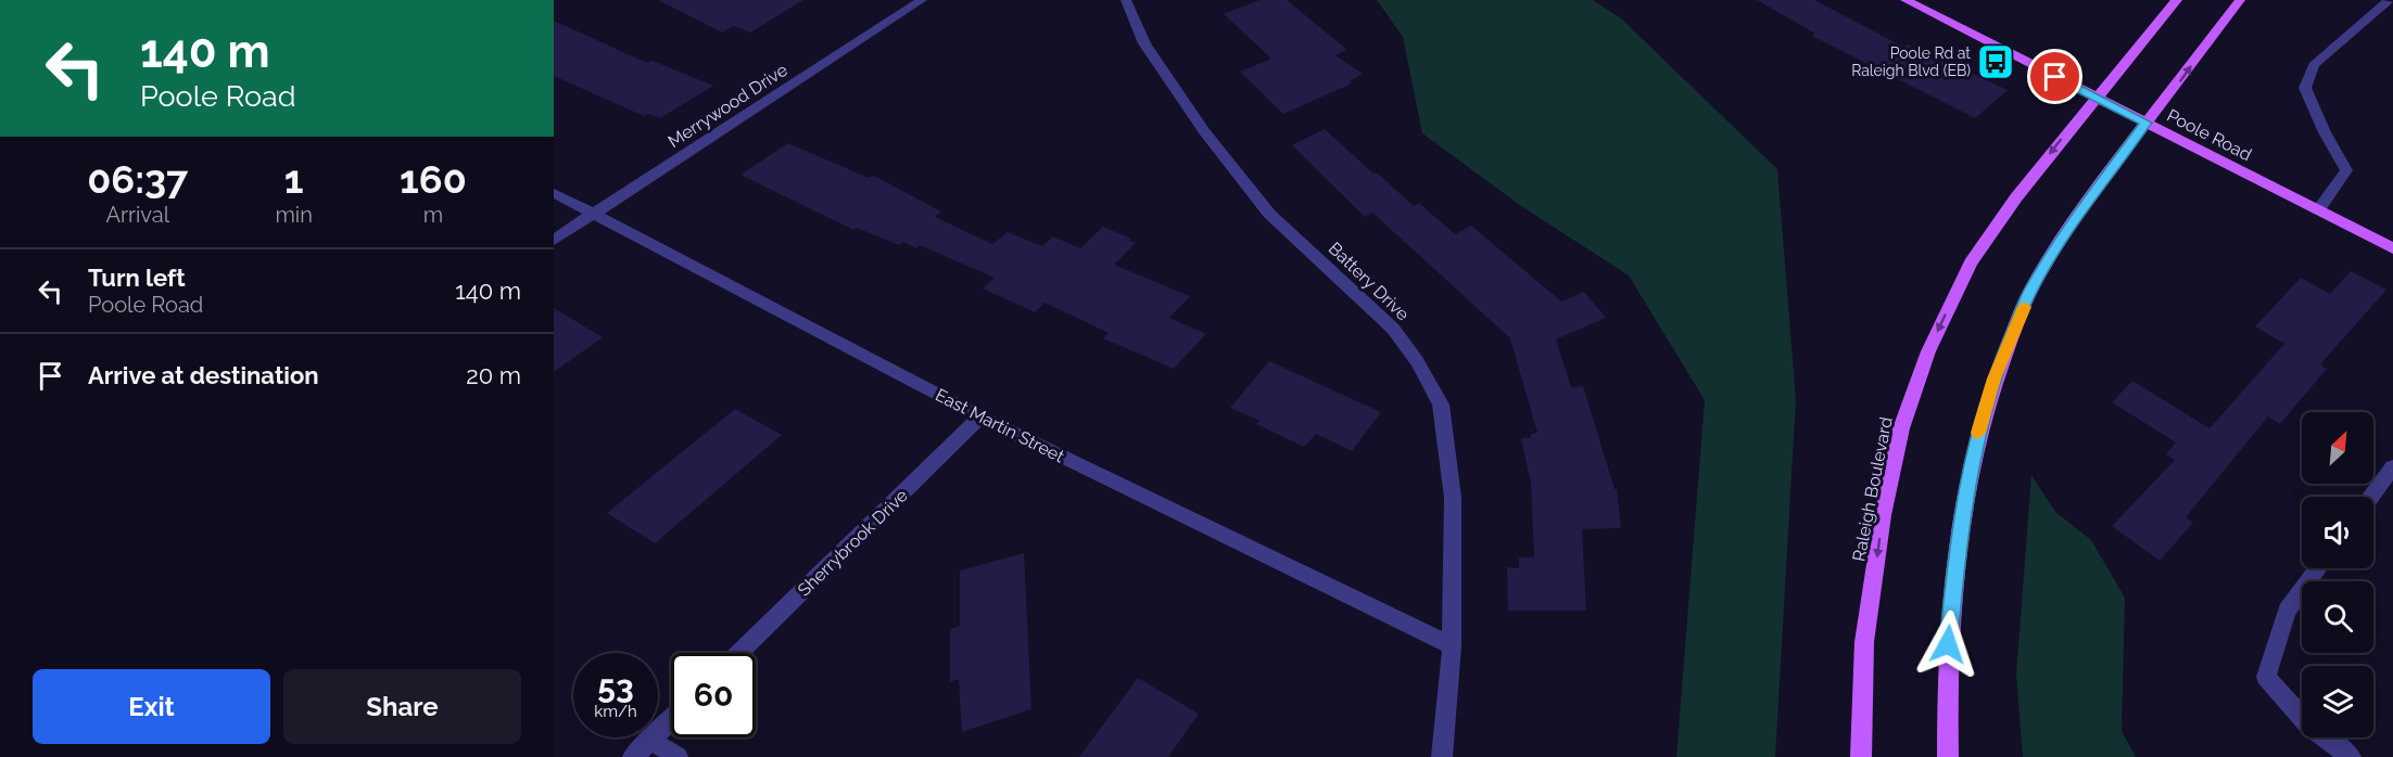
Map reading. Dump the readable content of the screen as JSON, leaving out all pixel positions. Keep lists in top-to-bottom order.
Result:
{
  "streets": {
    "main road": ["Poole Road", "Raleigh Boulevard"],
    "street": [
      "Merrywood Drive",
      "Battery Drive",
      "East Martin Street",
      "Sherrybrook Drive"
    ]
  },
  "crossings": [
    ["Merrywood Drive", "East Martin Street"],
    ["Poole Road", "Raleigh Boulevard"],
    ["Battery Drive", "East Martin Street"],
    ["East Martin Street", "Sherrybrook Drive"]
  ],
  "places": {
    "bus stop": ["Poole Rd at Raleigh Blvd (EB)"]
  },
  "north": "top right",
  "page": {
    "turn": ["140 m", "Poole Road"],
    "eta": [
      "06:37",
      "Arrival",
      "1",
      "min",
      "160",
      "m"
    ],
    "list": [
      {
        "name": "Turn left",
        "note": "Poole Road",
        "value": "140 m"
      },
      {
        "name": "Arrive at destination",
        "value": "20 m"
      }
    ],
    "speed": "53 km/h",
    "limit": "60",
    "buttons": ["Exit", "Share"]
  }
}
